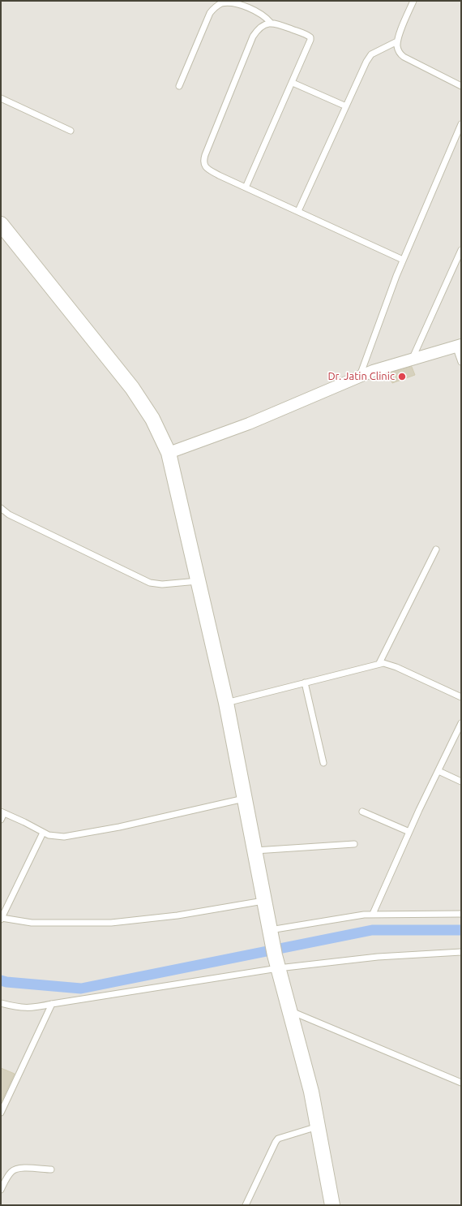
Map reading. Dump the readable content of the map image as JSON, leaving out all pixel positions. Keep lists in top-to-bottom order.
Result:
{
  "places": ["Dr. Jatin Clinic"]
}
